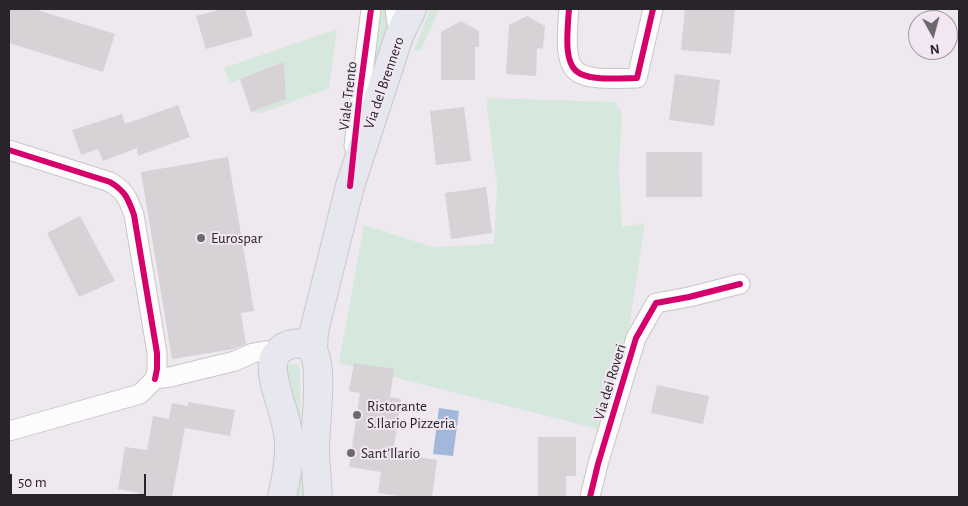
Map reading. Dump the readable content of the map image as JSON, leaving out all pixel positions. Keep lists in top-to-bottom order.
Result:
{
  "streets": {
    "main road": ["Via del Brennero", "Viale Trento"],
    "street": ["Via dei Roveri"]
  },
  "crossings": [
    ["Via del Brennero", "Viale Trento"]
  ],
  "places": ["Eurospar", "Ristorante S.Ilario Pizzeria", "Sant'Ilario"],
  "scale_bar": "50 m",
  "north": "bottom"
}
